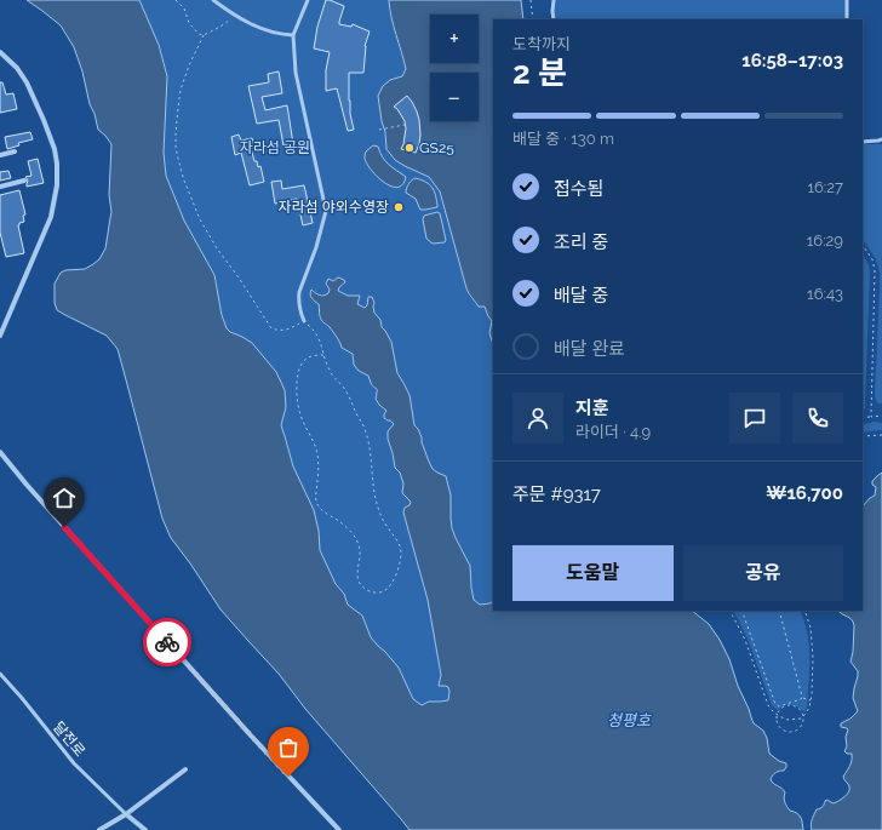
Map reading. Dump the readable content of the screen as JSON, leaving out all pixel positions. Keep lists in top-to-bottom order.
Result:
{
  "streets": {
    "lane": ["달전로"]
  },
  "water": ["청평호"],
  "parks": ["자라섬 공원"],
  "places": ["GS25", "자라섬 야외수영장"],
  "page": {
    "map_buttons": ["+", "−"],
    "heading": ["2 분", "도착까지", "16:58–17:03"],
    "panel": [
      "지훈",
      "라이더 · 4.9",
      "주문 #9317",
      "₩16,700"
    ],
    "bar": "배달 중 · 130 m",
    "list": [
      ["접수됨", "16:27"],
      ["조리 중", "16:29"],
      ["배달 중", "16:43"],
      "배달 완료"
    ],
    "buttons": ["도움말", "공유"]
  }
}
